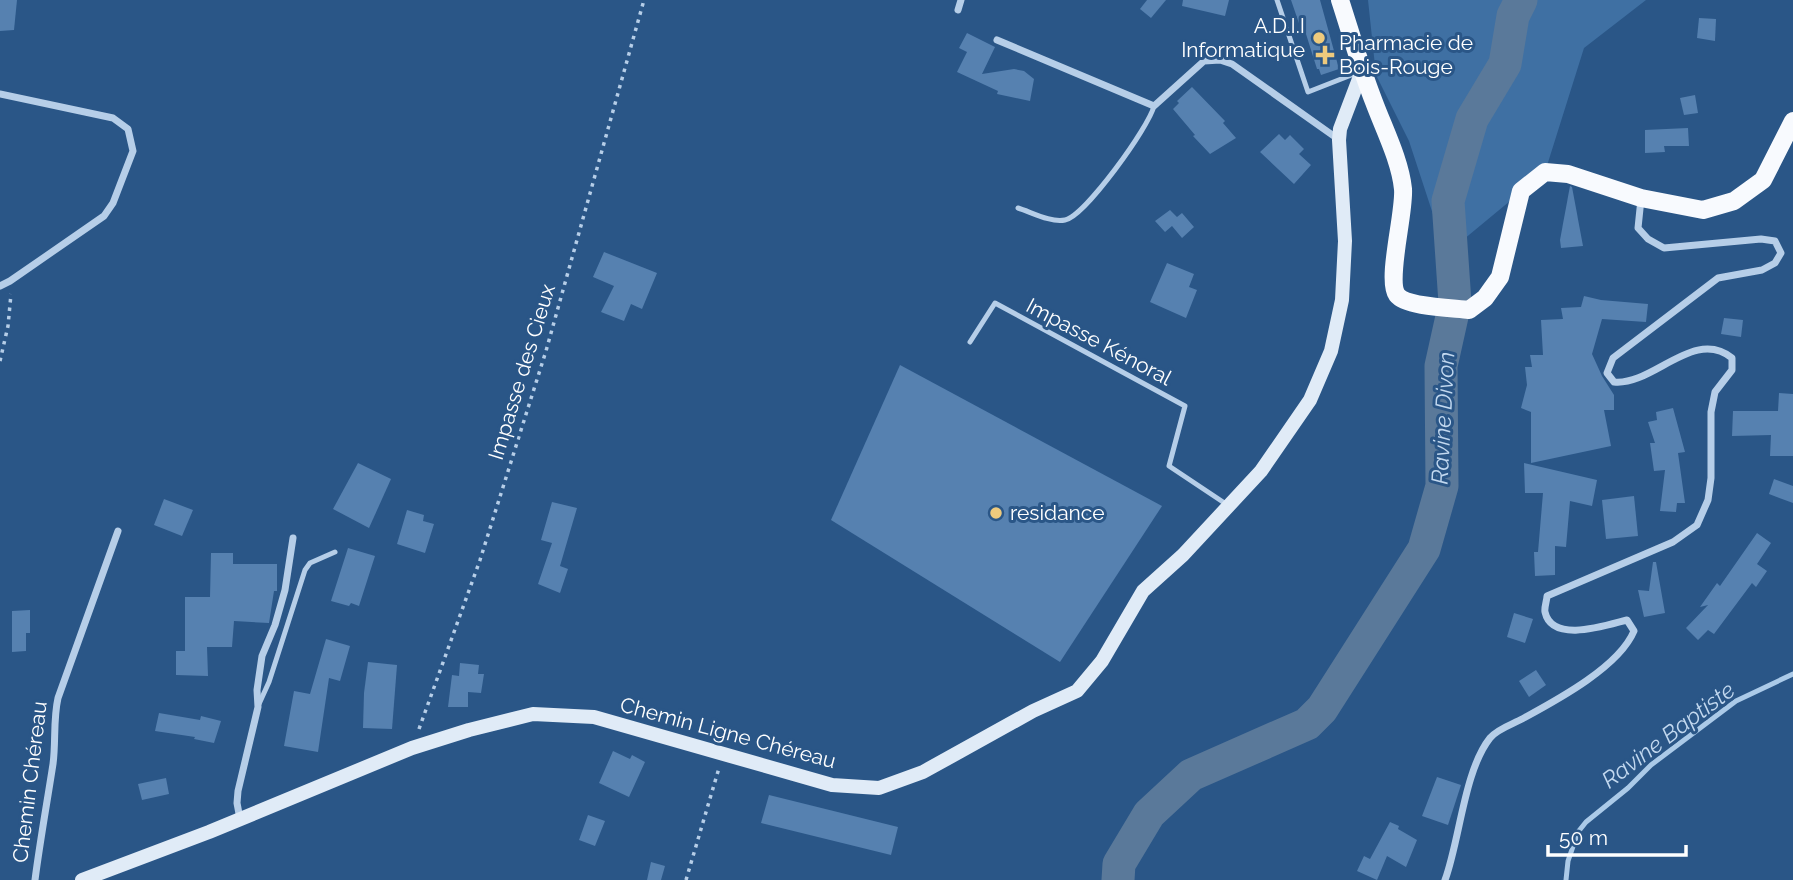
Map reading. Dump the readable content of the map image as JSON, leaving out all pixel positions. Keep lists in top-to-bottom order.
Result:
{
  "streets": {
    "street": ["Chemin Ligne Chéreau", "Chemin Chéreau"],
    "lane": ["Impasse Kénoral"],
    "path": ["Impasse des Cieux"]
  },
  "crossings": [
    ["Impasse Kénoral", "Chemin Ligne Chéreau"],
    ["Impasse des Cieux", "Chemin Ligne Chéreau"]
  ],
  "water": ["Ravine Divon", "Ravine Baptiste"],
  "places": {
    "other": ["A.D.I.I Informatique", "residance"],
    "health": ["Pharmacie de Bois-Rouge"]
  },
  "scale_bar": "50 m"
}
